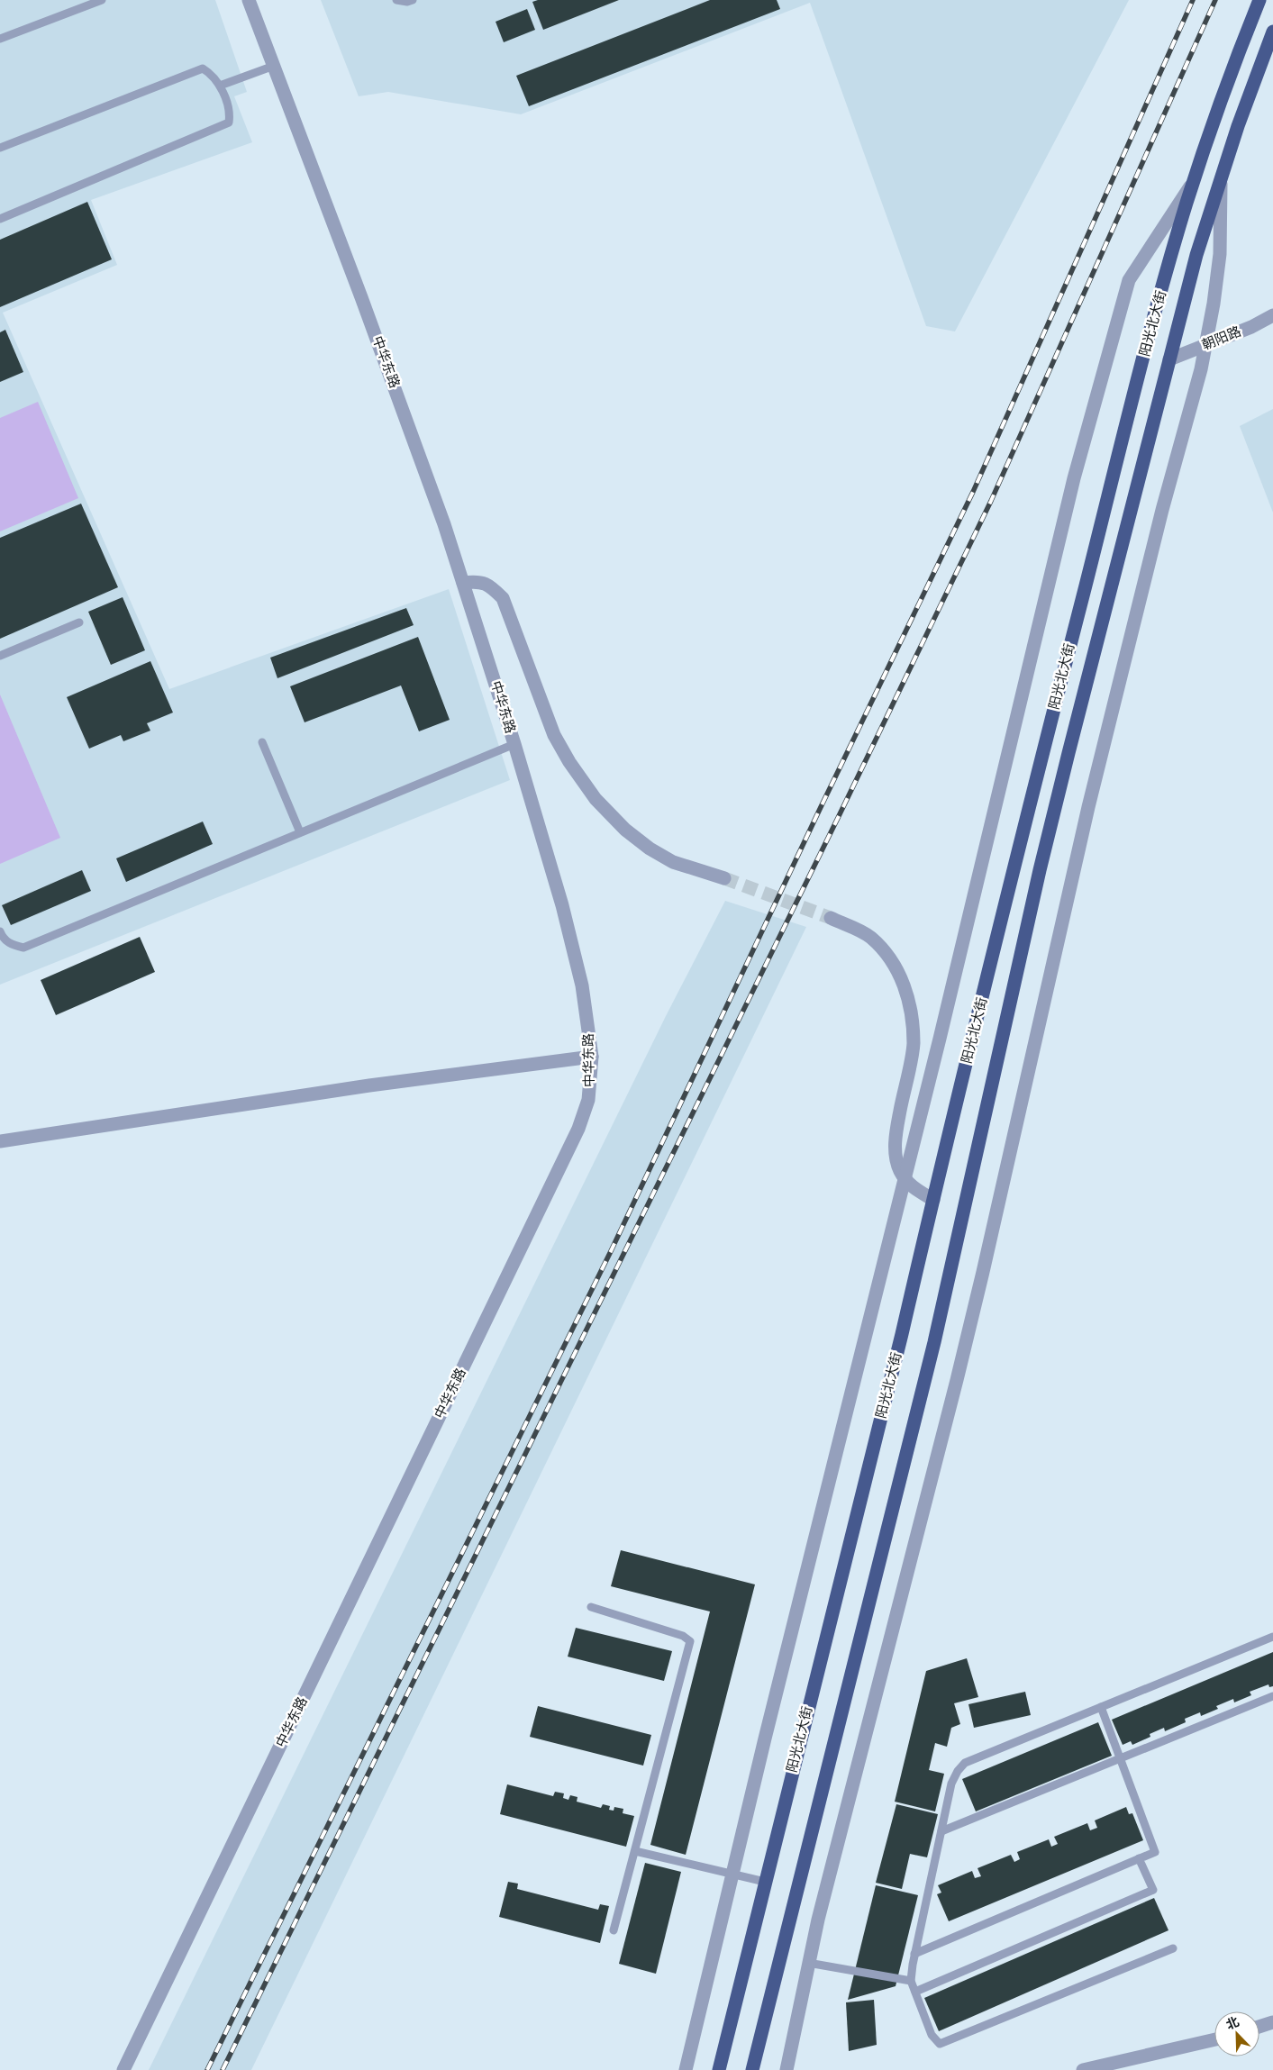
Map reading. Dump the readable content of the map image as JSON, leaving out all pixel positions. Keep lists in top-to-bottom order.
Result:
{
  "streets": {
    "highway": ["阳光北大街"],
    "street": ["朝阳路", "中华东路"]
  },
  "crossings": [
    ["阳光北大街", "朝阳路"]
  ],
  "north": "top left"
}
